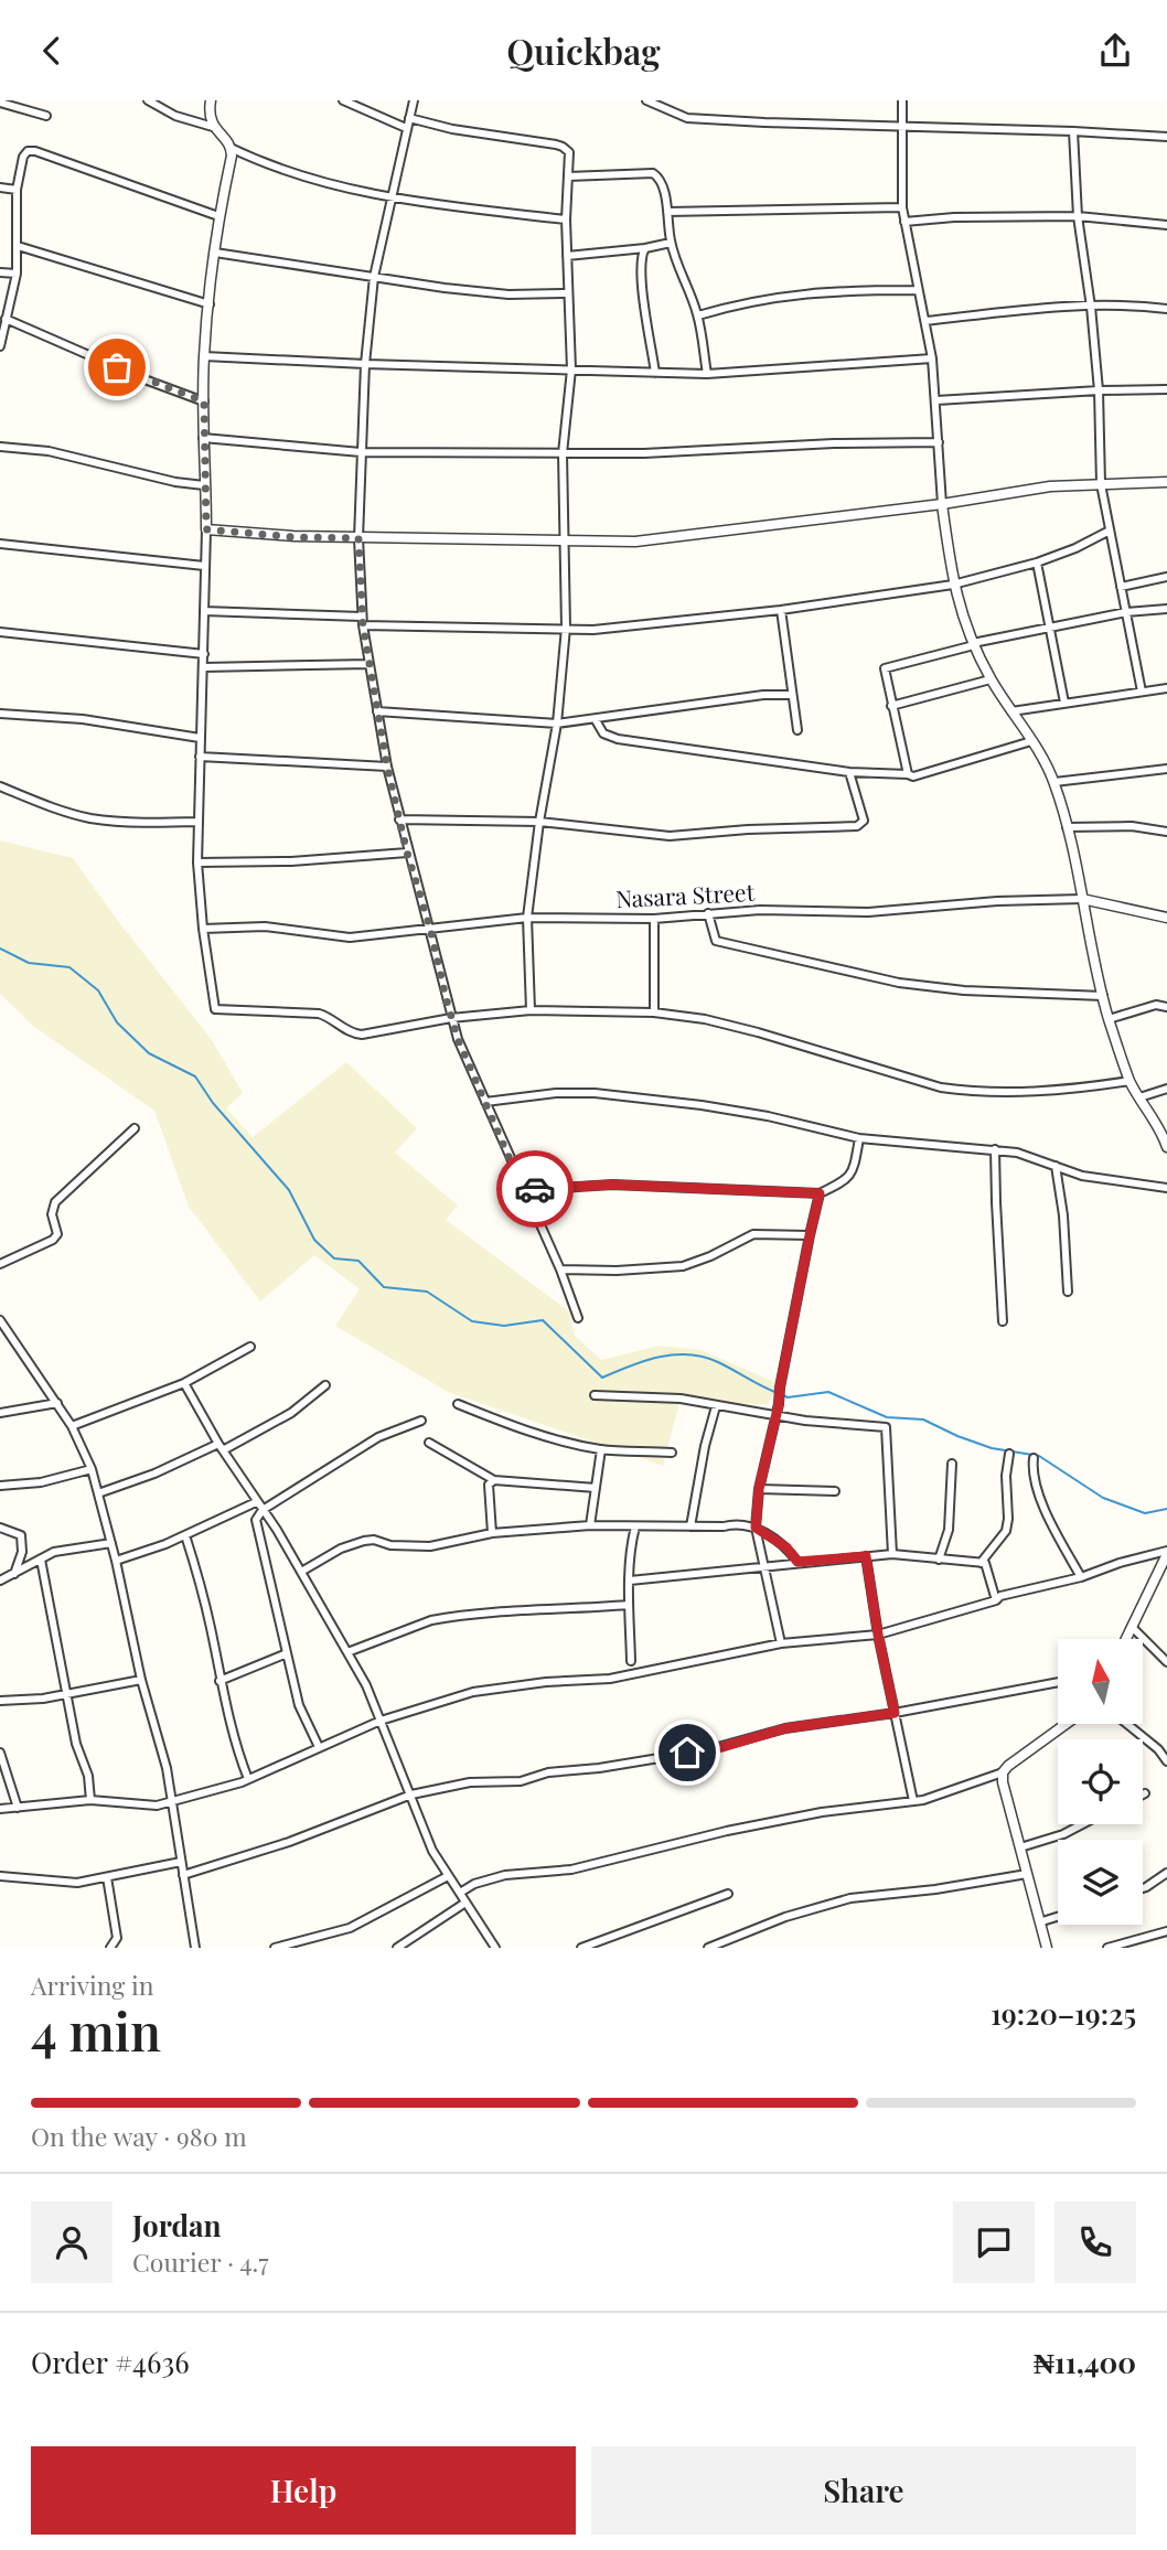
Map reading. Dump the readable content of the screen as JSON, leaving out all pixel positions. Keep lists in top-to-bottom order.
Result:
{
  "streets": {
    "street": ["Nasara Street"]
  },
  "north": "top",
  "page": {
    "header": "Quickbag",
    "heading": ["4 min", "Arriving in", "19:20–19:25"],
    "panel": [
      "Jordan",
      "Courier · 4.7",
      "Order #4636",
      "₦11,400"
    ],
    "bar": "On the way · 980 m",
    "buttons": ["Help", "Share"]
  }
}
